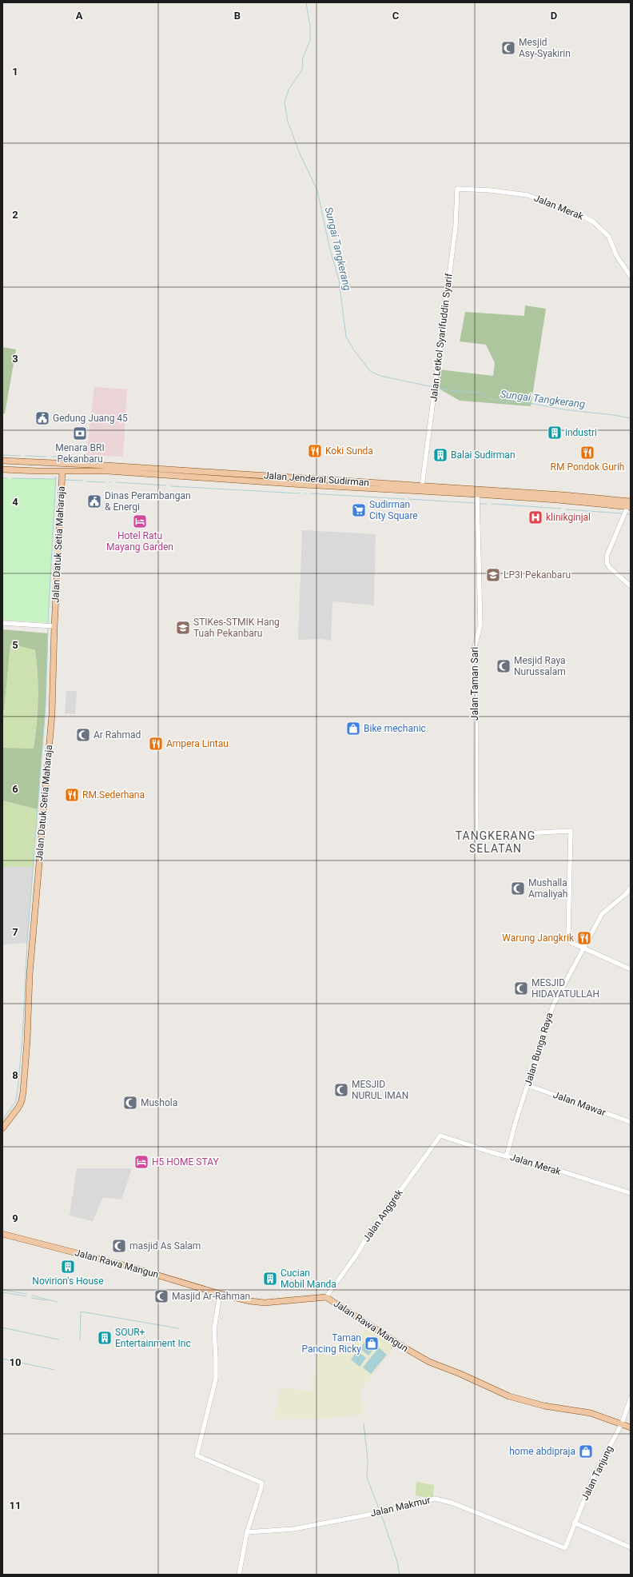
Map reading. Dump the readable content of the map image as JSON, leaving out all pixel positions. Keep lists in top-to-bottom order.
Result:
{
  "streets": {
    "main road": ["Jalan Jenderal Sudirman", "Jalan Datuk Setia Maharaja", "Jalan Rawa Mangun"],
    "street": [
      "Jalan Merak",
      "Jalan Letkol Syarifuddin Syarif",
      "Jalan Taman Sari",
      "Jalan Bunga Raya",
      "Jalan Mawar",
      "Jalan Anggrek",
      "Jalan Tanjung",
      "Jalan Makmur"
    ]
  },
  "crossings": [
    ["Jalan Merak", "Jalan Letkol Syarifuddin Syarif"],
    ["Jalan Merak", "Jalan Bunga Raya"],
    ["Jalan Merak", "Jalan Anggrek"],
    ["Jalan Letkol Syarifuddin Syarif", "Jalan Jenderal Sudirman"],
    ["Jalan Jenderal Sudirman", "Jalan Datuk Setia Maharaja"],
    ["Jalan Jenderal Sudirman", "Jalan Taman Sari"],
    ["Jalan Taman Sari", "Jalan Bunga Raya"],
    ["Jalan Bunga Raya", "Jalan Mawar"],
    ["Jalan Anggrek", "Jalan Rawa Mangun"],
    ["Jalan Rawa Mangun", "Jalan Tanjung"],
    ["Jalan Tanjung", "Jalan Makmur"]
  ],
  "districts": ["TANGKERANG SELATAN"],
  "water": ["Sungai Tangkerang"],
  "places": {
    "mosque": [
      "Mesjid Asy-Syakirin",
      "Mesjid Raya Nurussalam",
      "Ar Rahmad",
      "Mushalla Amaliyah",
      "MESJID HIDAYATULLAH",
      "MESJID NURUL IMAN",
      "Mushola",
      "masjid As Salam",
      "Masjid Ar-Rahman"
    ],
    "public building": ["Gedung Juang 45", "Dinas Perambangan & Energi"],
    "building": [
      "industri",
      "Balai Sudirman",
      "Novirion's House",
      "Cucian Mobil Manda",
      "SOUR+ Entertainment Inc"
    ],
    "bank": ["Menara BRI Pekanbaru"],
    "restaurant": [
      "Koki Sunda",
      "RM Pondok Gurih",
      "Ampera Lintau",
      "RM.Sederhana",
      "Warung Jangkrik"
    ],
    "supermarket": ["Sudirman City Square"],
    "hospital": ["klinikginjal"],
    "hotel": ["Hotel Ratu Mayang Garden", "H5 HOME STAY"],
    "school or university": ["LP3I Pekanbaru", "STIKes-STMIK Hang Tuah Pekanbaru"],
    "shop": ["Bike mechanic", "Taman Pancing Ricky", "home abdipraja"]
  },
  "grid": {
    "columns": [
      "A",
      "B",
      "C",
      "D"
    ],
    "rows": [
      "1",
      "2",
      "3",
      "4",
      "5",
      "6",
      "7",
      "8",
      "9",
      "10",
      "11"
    ]
  }
}
